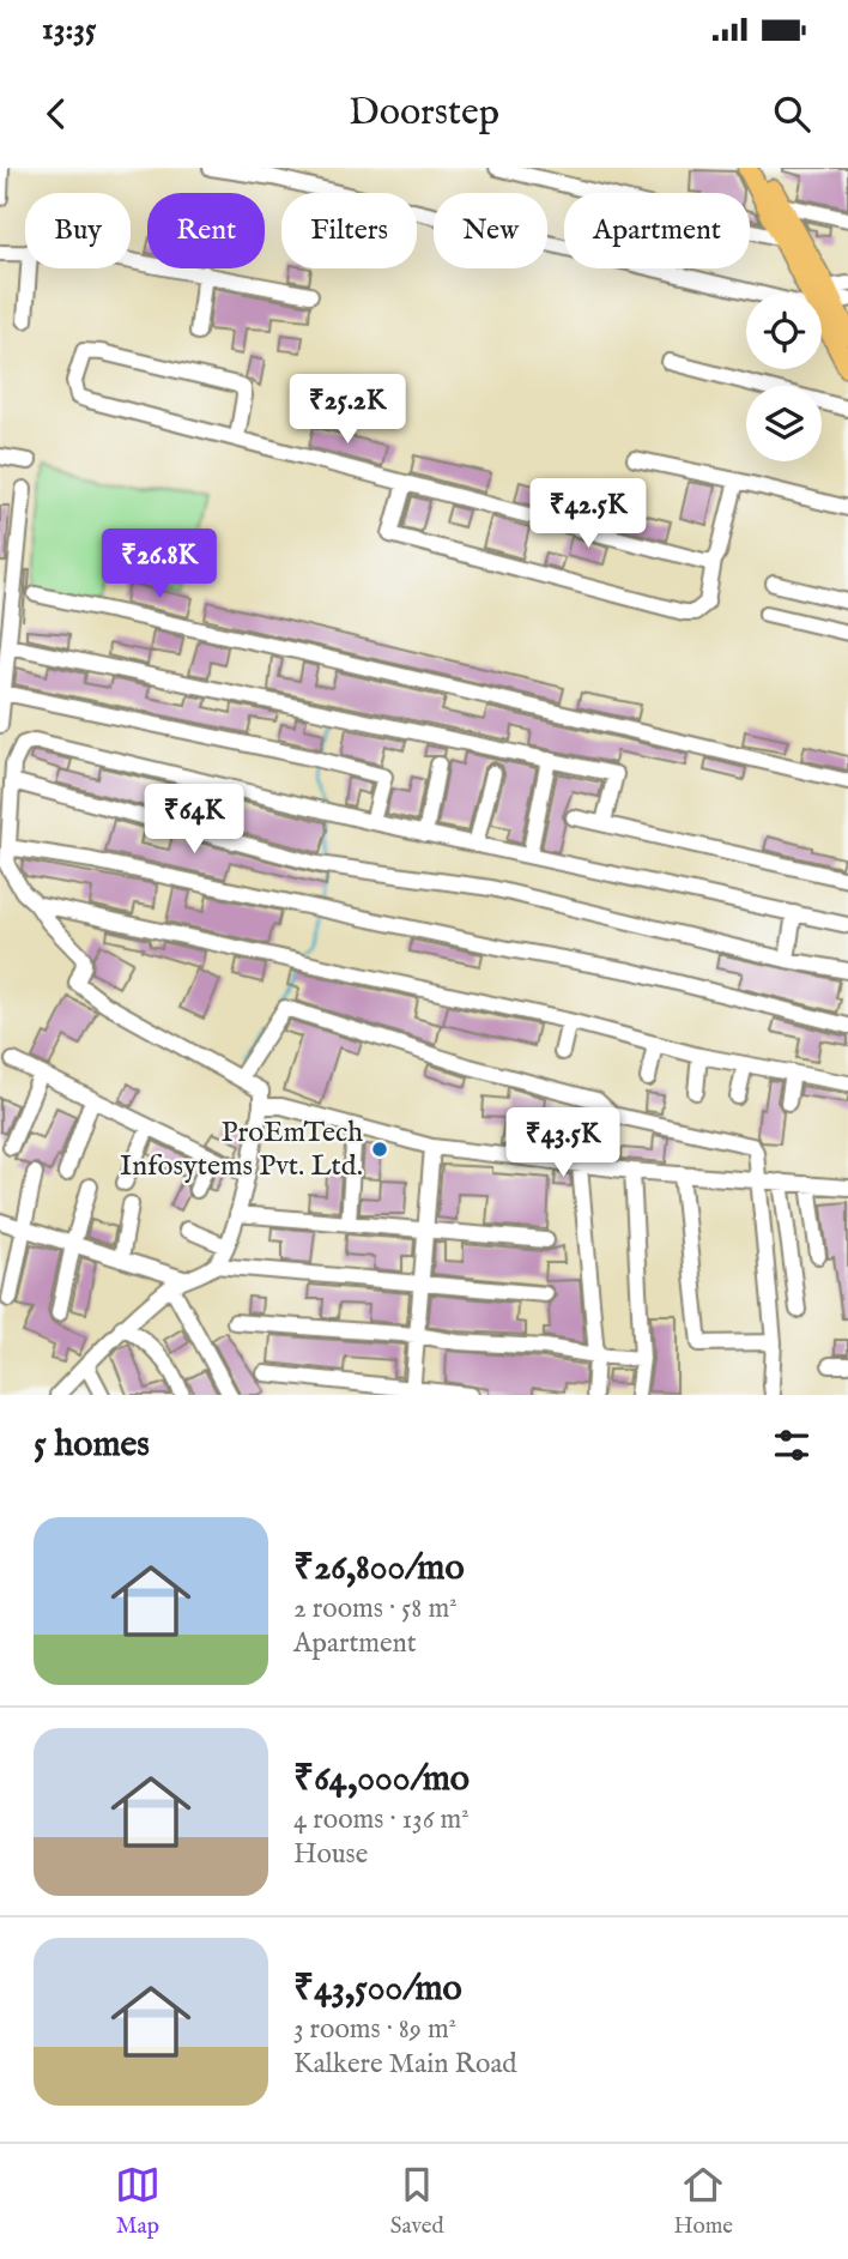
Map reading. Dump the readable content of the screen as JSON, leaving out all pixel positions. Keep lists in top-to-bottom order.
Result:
{
  "places": ["ProEmTech Infosytems Pvt. Ltd."],
  "page": {
    "status": "13:35",
    "header": "Doorstep",
    "chip": [
      "Buy",
      "Rent",
      "Filters",
      "New",
      "Apartment"
    ],
    "price": [
      "₹25.2K",
      "₹42.5K",
      "₹26.8K",
      "₹64K",
      "₹43.5K"
    ],
    "heading": "5 homes",
    "list": [
      {
        "name": "₹26,800/mo",
        "note": "2 rooms · 58 m² · Apartment"
      },
      {
        "name": "₹64,000/mo",
        "note": "4 rooms · 136 m² · House"
      },
      {
        "name": "₹43,500/mo",
        "note": "3 rooms · 89 m² · Kalkere Main Road"
      }
    ],
    "tabs": ["Map", "Saved", "Home"]
  }
}
